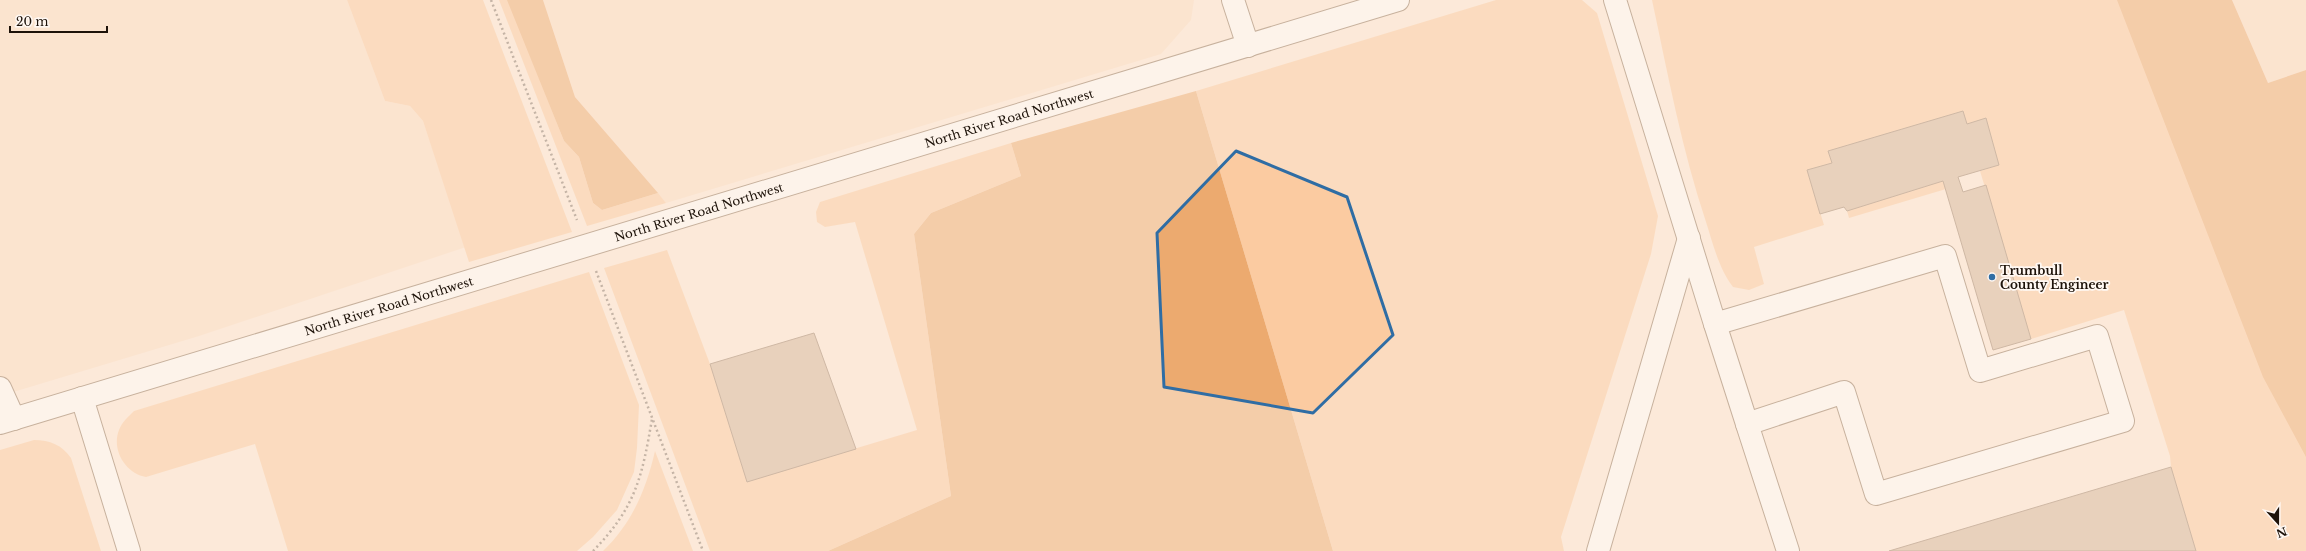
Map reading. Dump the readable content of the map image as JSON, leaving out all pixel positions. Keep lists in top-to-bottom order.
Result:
{
  "streets": {
    "street": ["North River Road Northwest"]
  },
  "places": ["Trumbull County Engineer"],
  "scale_bar": "20 m",
  "north": "bottom"
}
